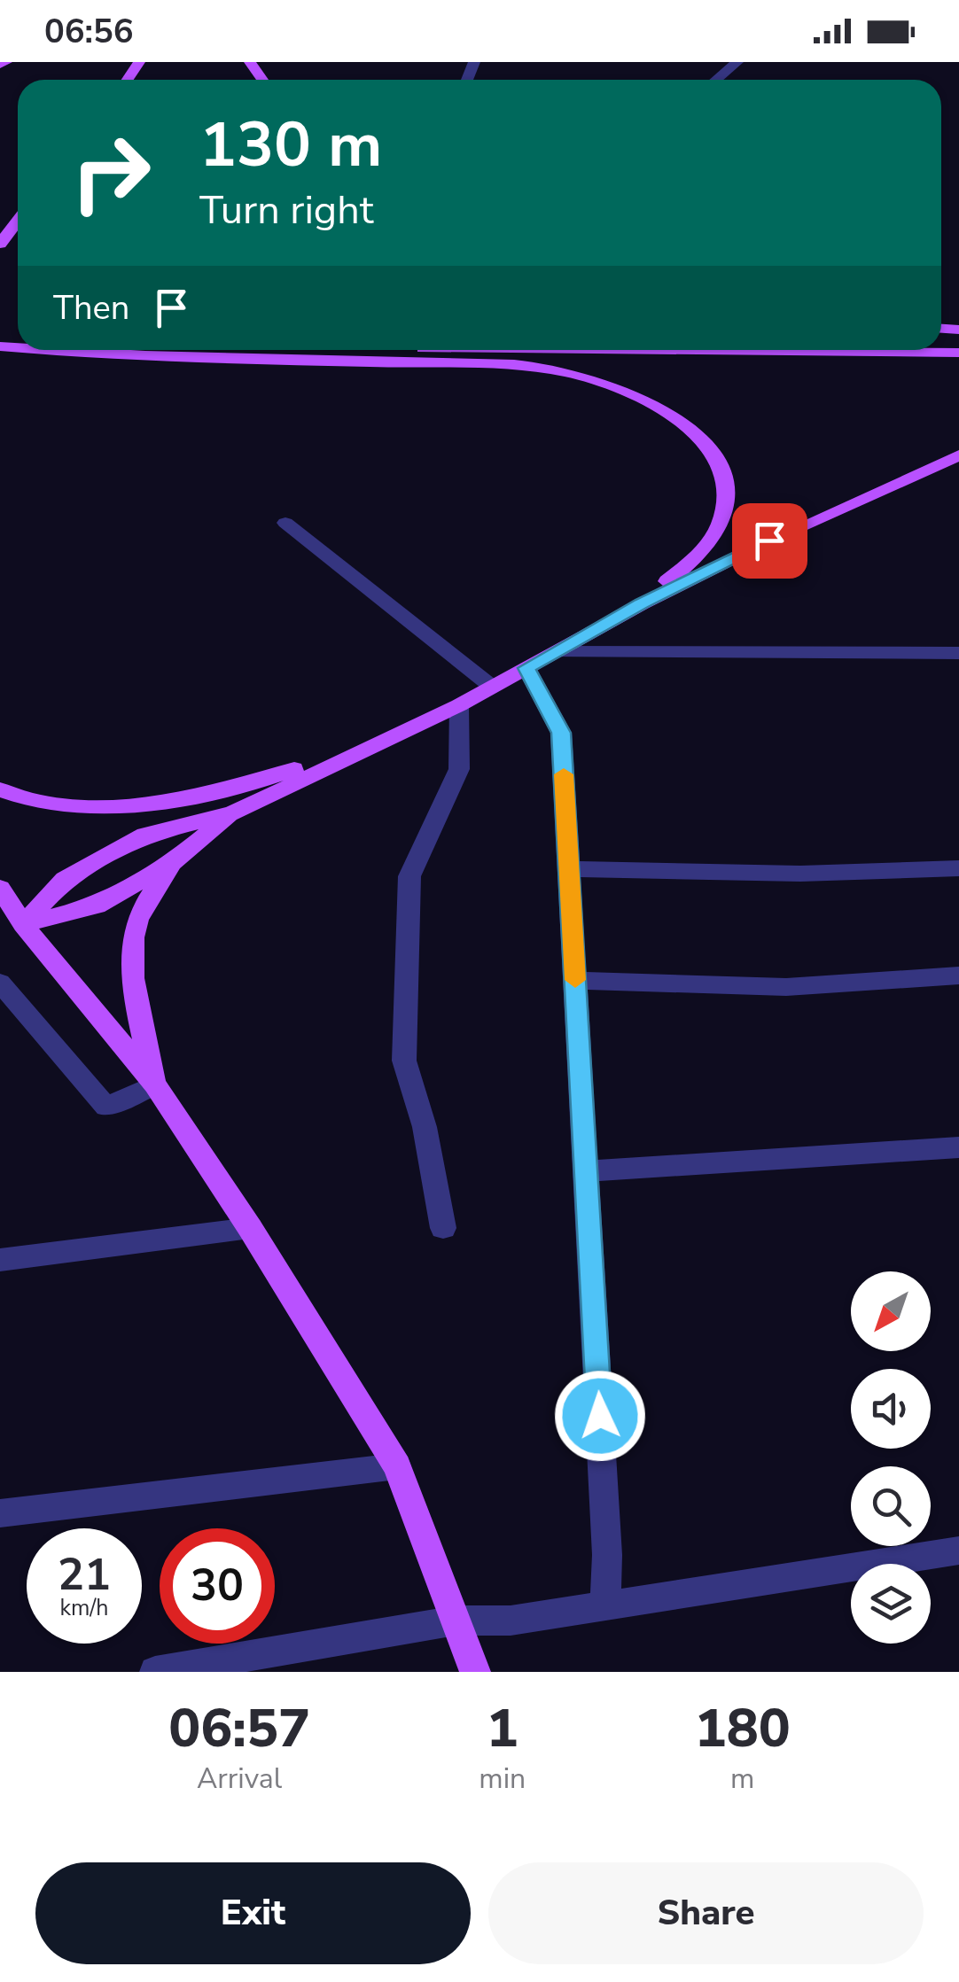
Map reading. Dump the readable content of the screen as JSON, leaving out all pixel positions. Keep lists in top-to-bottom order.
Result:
{
  "north": "bottom left",
  "page": {
    "status": "06:56",
    "turn": ["130 m", "Turn right"],
    "then": "Then",
    "speed": "21 km/h",
    "limit": "30",
    "eta": [
      "06:57",
      "Arrival",
      "1",
      "min",
      "180",
      "m"
    ],
    "buttons": ["Exit", "Share"]
  }
}
